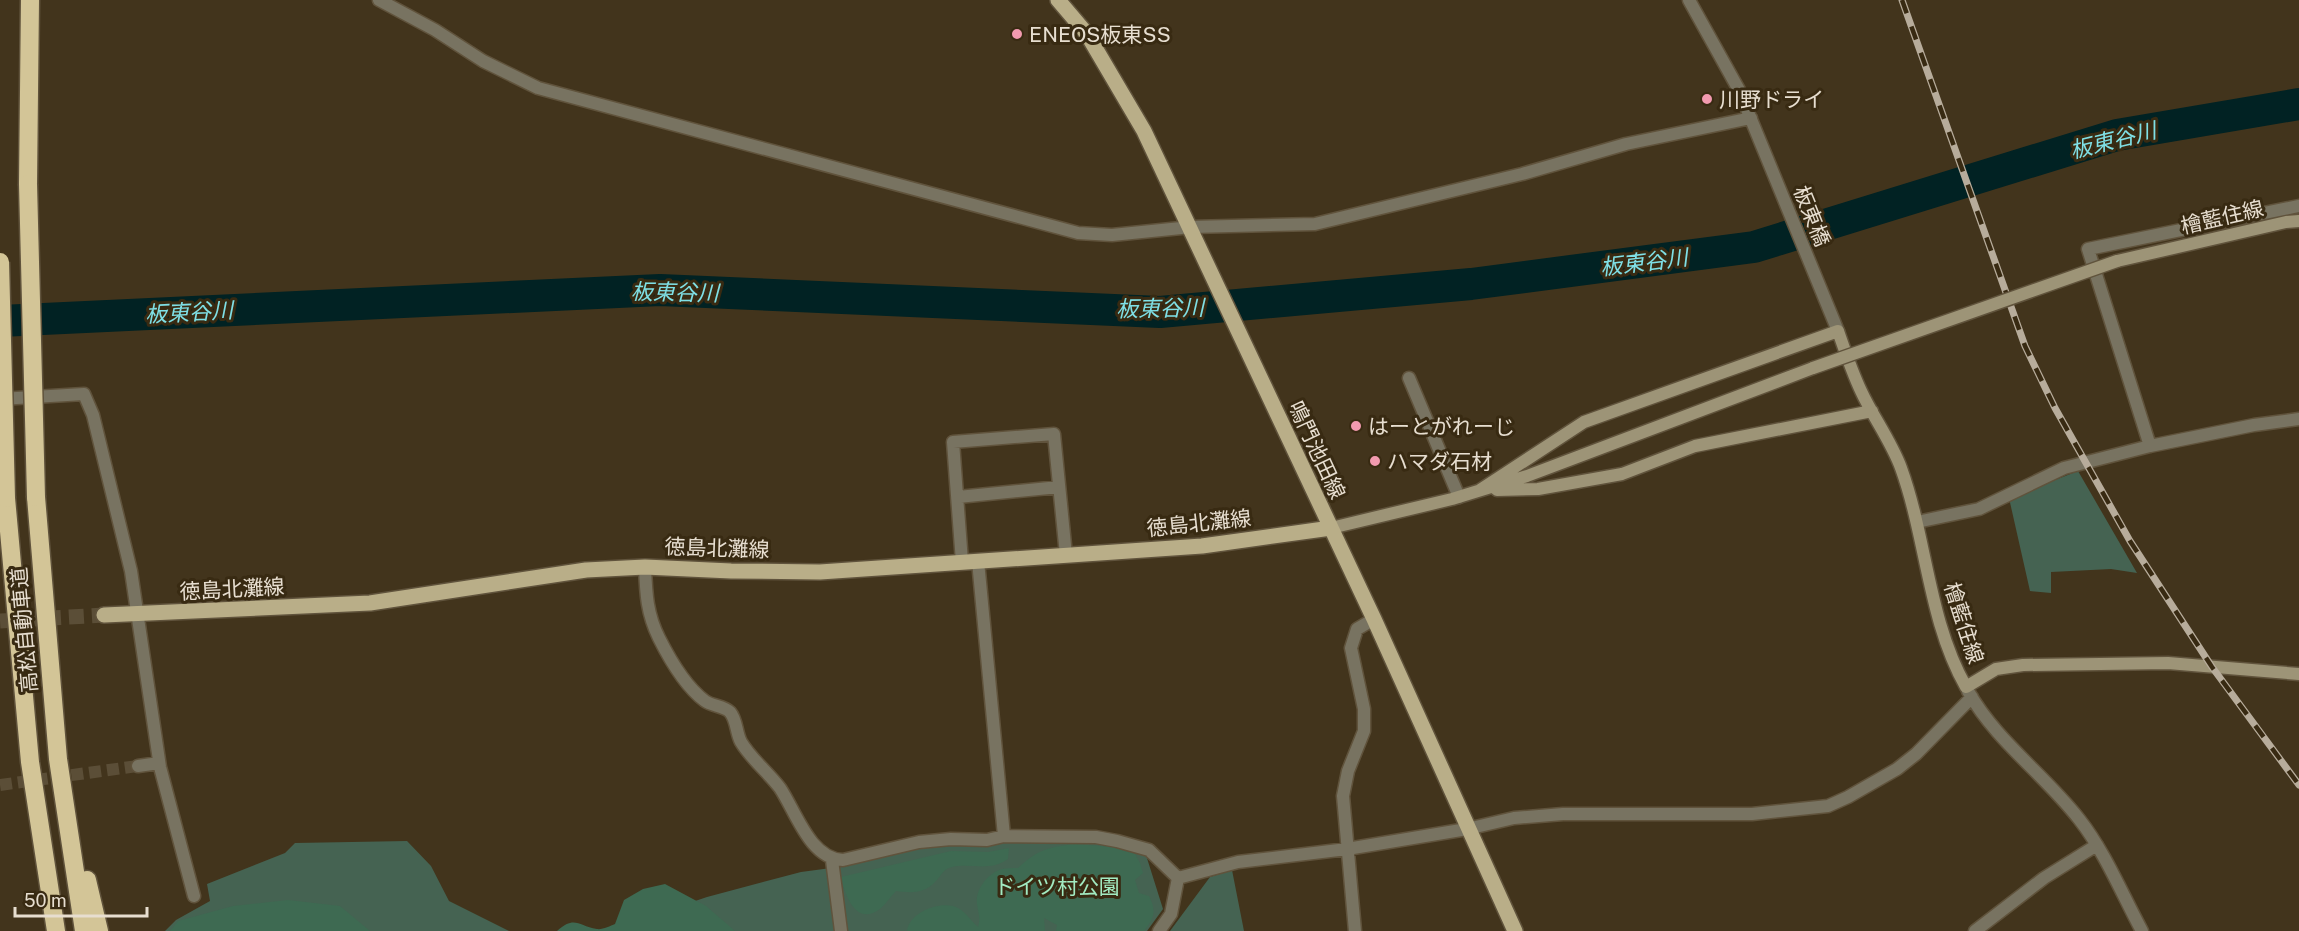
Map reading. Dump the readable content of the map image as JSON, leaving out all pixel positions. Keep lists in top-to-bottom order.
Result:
{
  "streets": {
    "highway": ["高松自動車道"],
    "main road": ["檜藍住線", "鳴門池田線", "徳島北灘線"],
    "street": ["板東橋"]
  },
  "crossings": [
    ["板東橋", "檜藍住線"],
    ["檜藍住線", "鳴門池田線"],
    ["檜藍住線", "徳島北灘線"],
    ["鳴門池田線", "徳島北灘線"]
  ],
  "water": ["板東谷川"],
  "parks": ["ドイツ村公園"],
  "places": [
    "ENEOS板東SS",
    "川野ドライ",
    "はーとがれーじ",
    "ハマダ石材"
  ],
  "scale_bar": "50 m"
}
